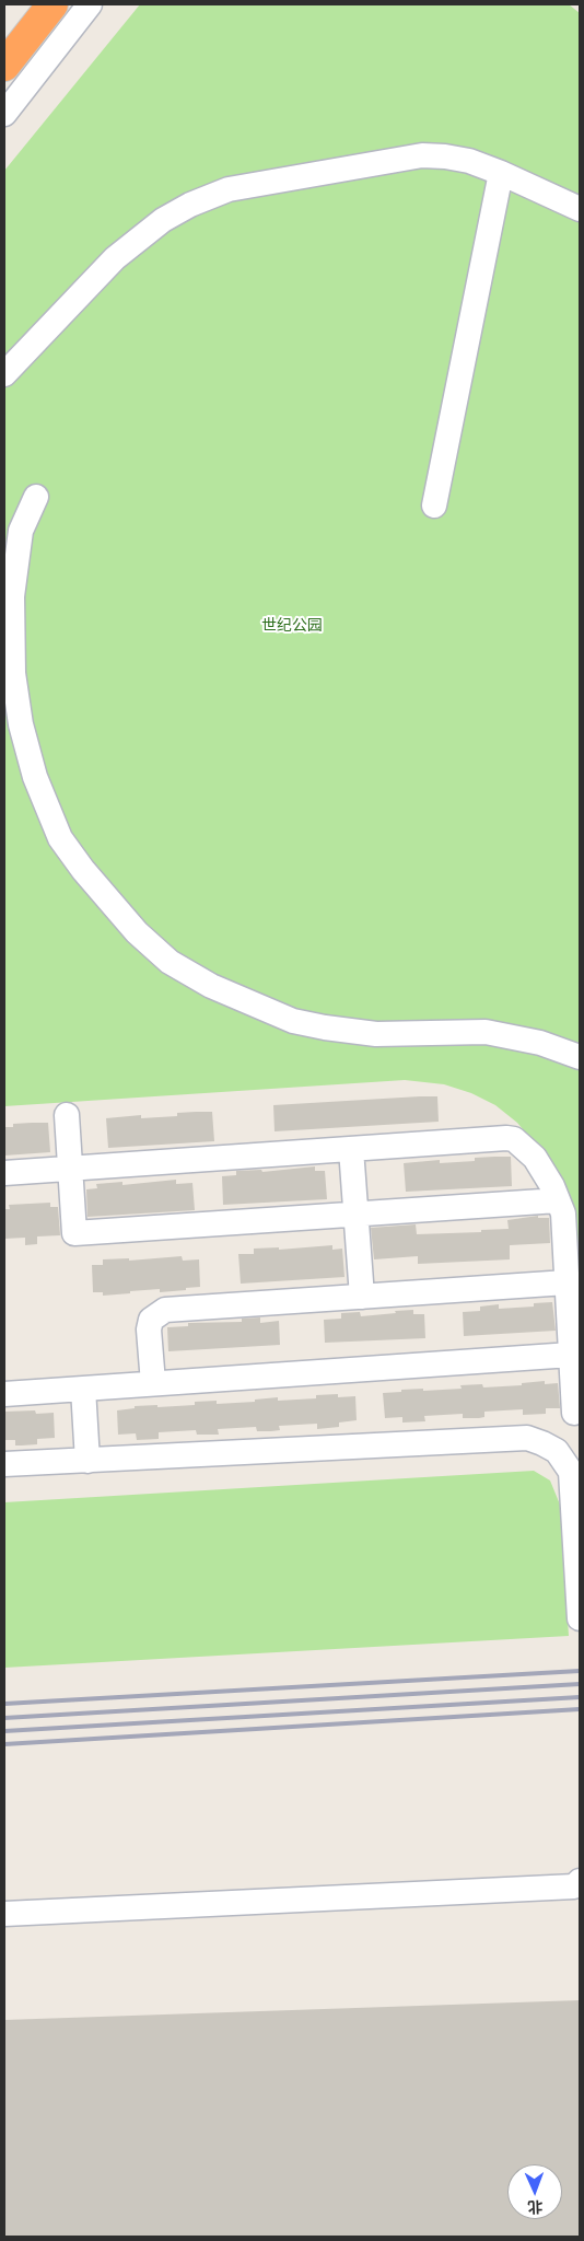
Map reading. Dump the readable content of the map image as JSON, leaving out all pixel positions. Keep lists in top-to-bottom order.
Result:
{
  "parks": ["世纪公园"],
  "north": "bottom"
}
